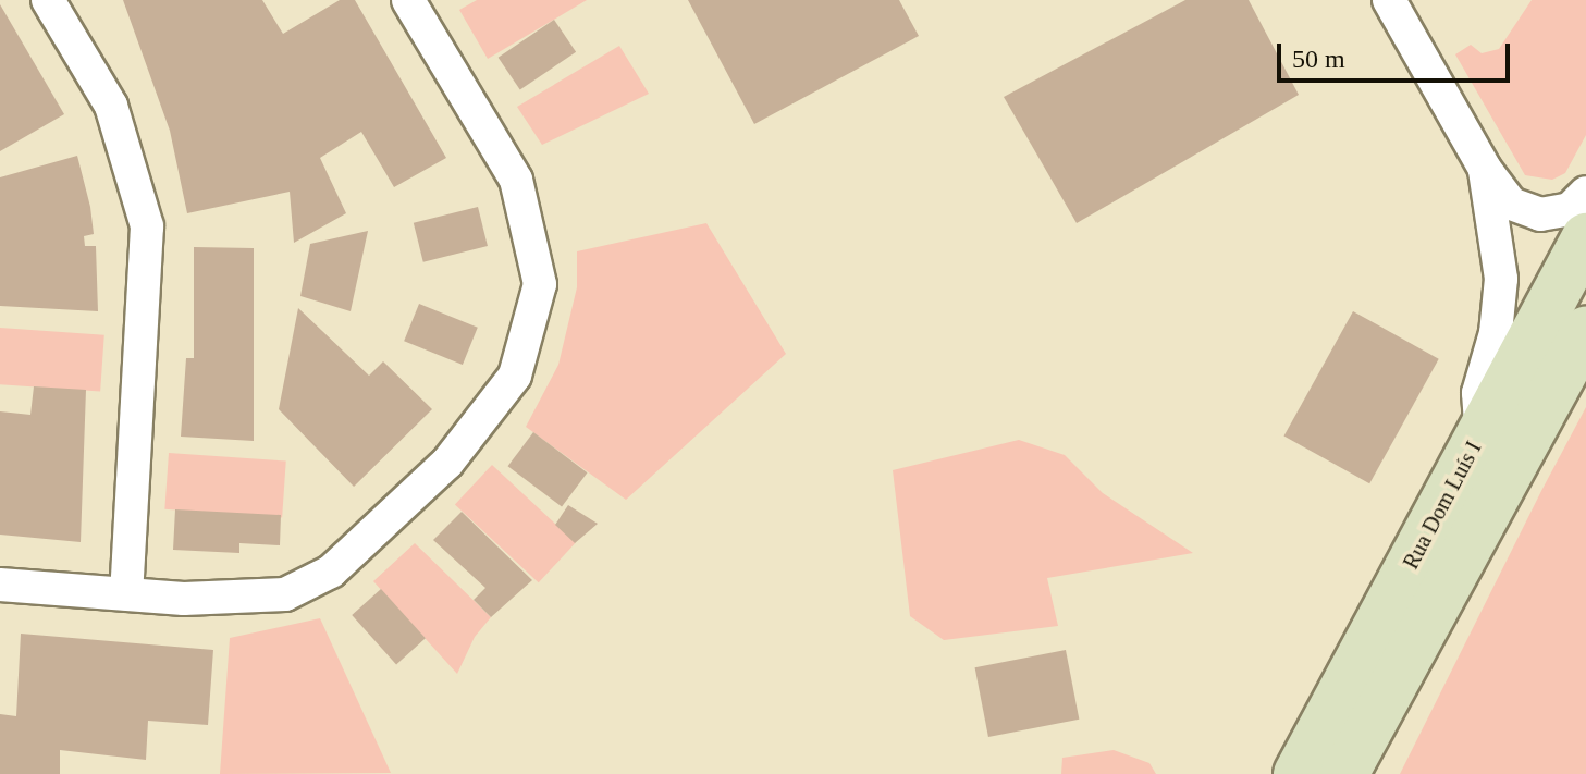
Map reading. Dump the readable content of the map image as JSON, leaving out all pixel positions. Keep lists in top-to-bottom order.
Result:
{
  "streets": {
    "main road": ["Rua Dom Luís I"]
  },
  "scale_bar": "50 m"
}
